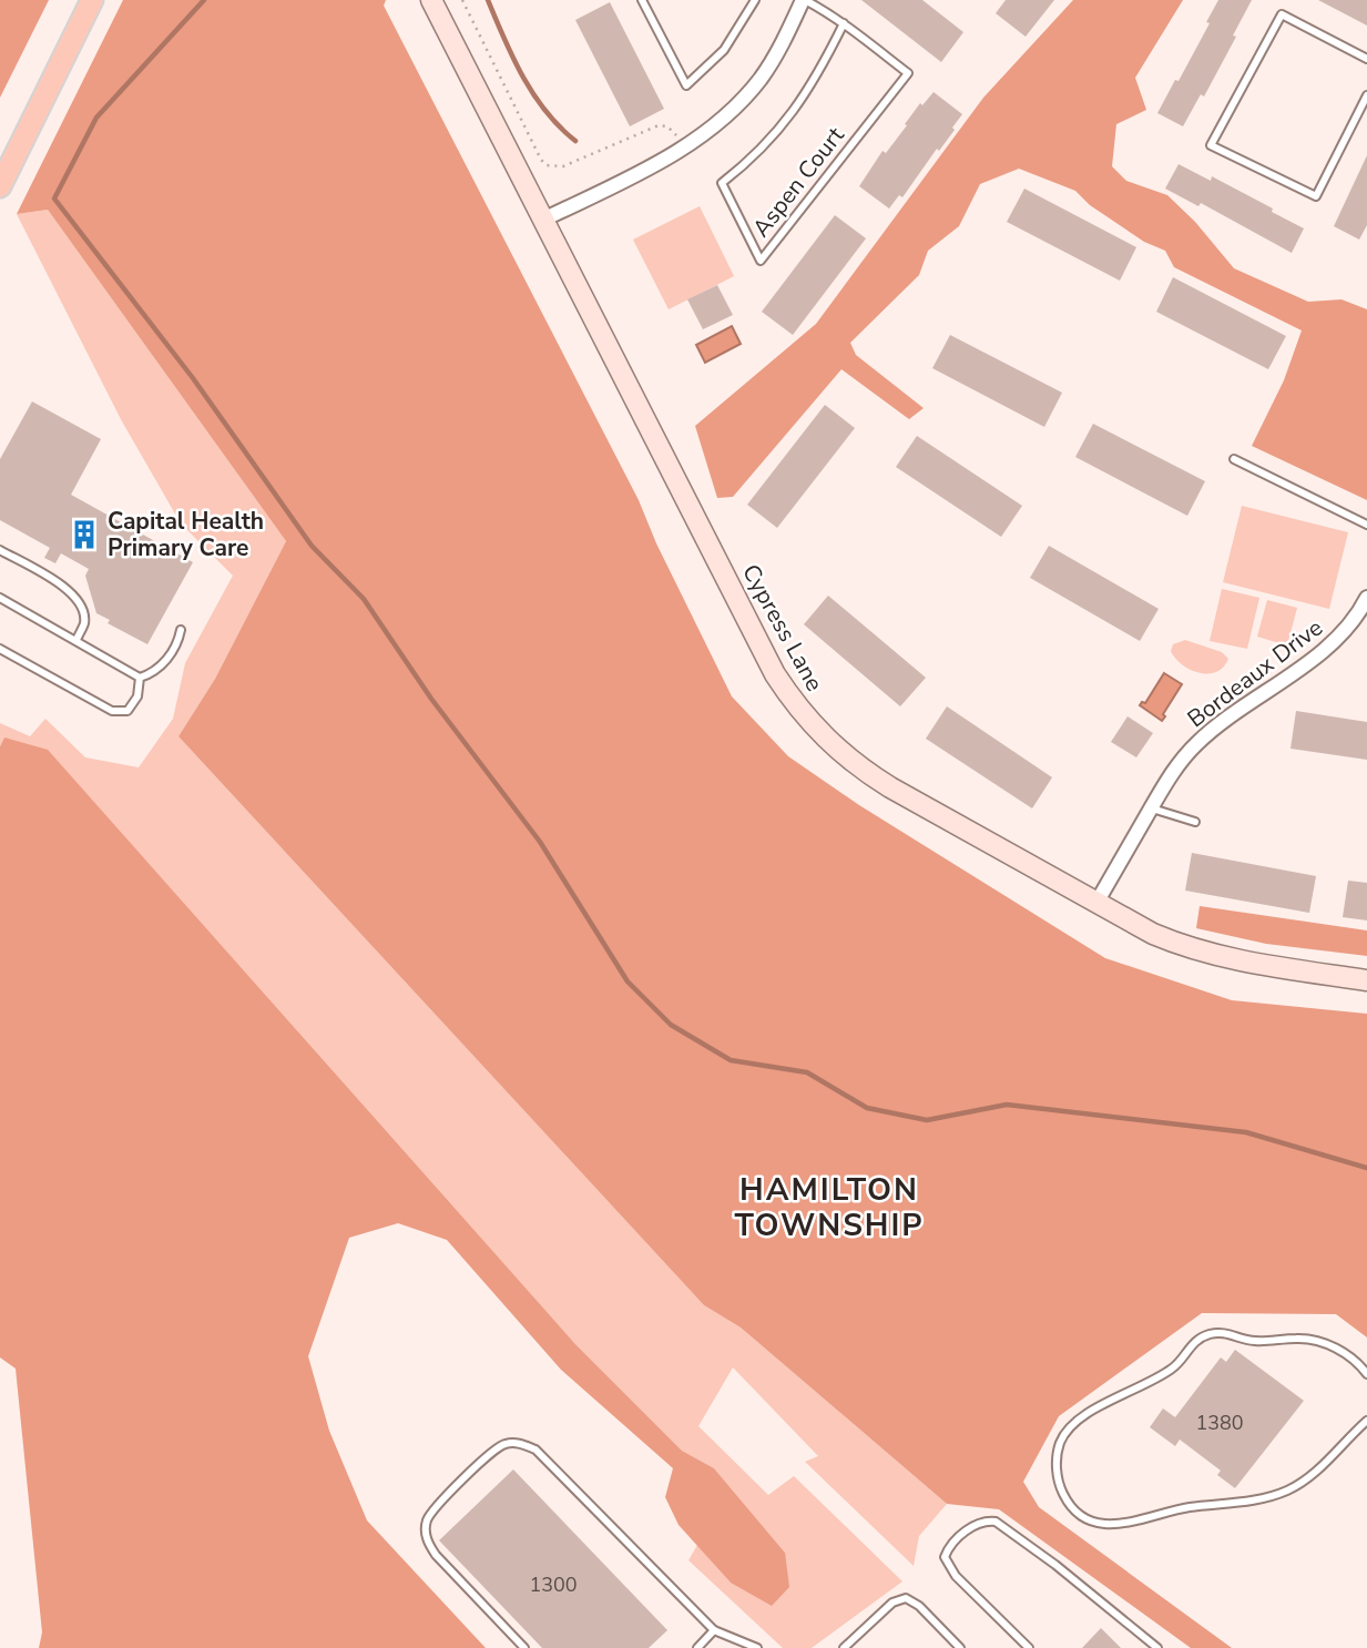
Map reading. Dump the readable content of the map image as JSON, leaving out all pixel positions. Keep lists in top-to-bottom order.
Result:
{
  "streets": {
    "street": ["Cypress Lane", "Bordeaux Drive"],
    "lane": ["Aspen Court"]
  },
  "crossings": [
    ["Cypress Lane", "Bordeaux Drive"]
  ],
  "districts": ["HAMILTON TOWNSHIP"],
  "places": {
    "building": ["Capital Health Primary Care"]
  },
  "house_numbers": ["1380", "1300"]
}
